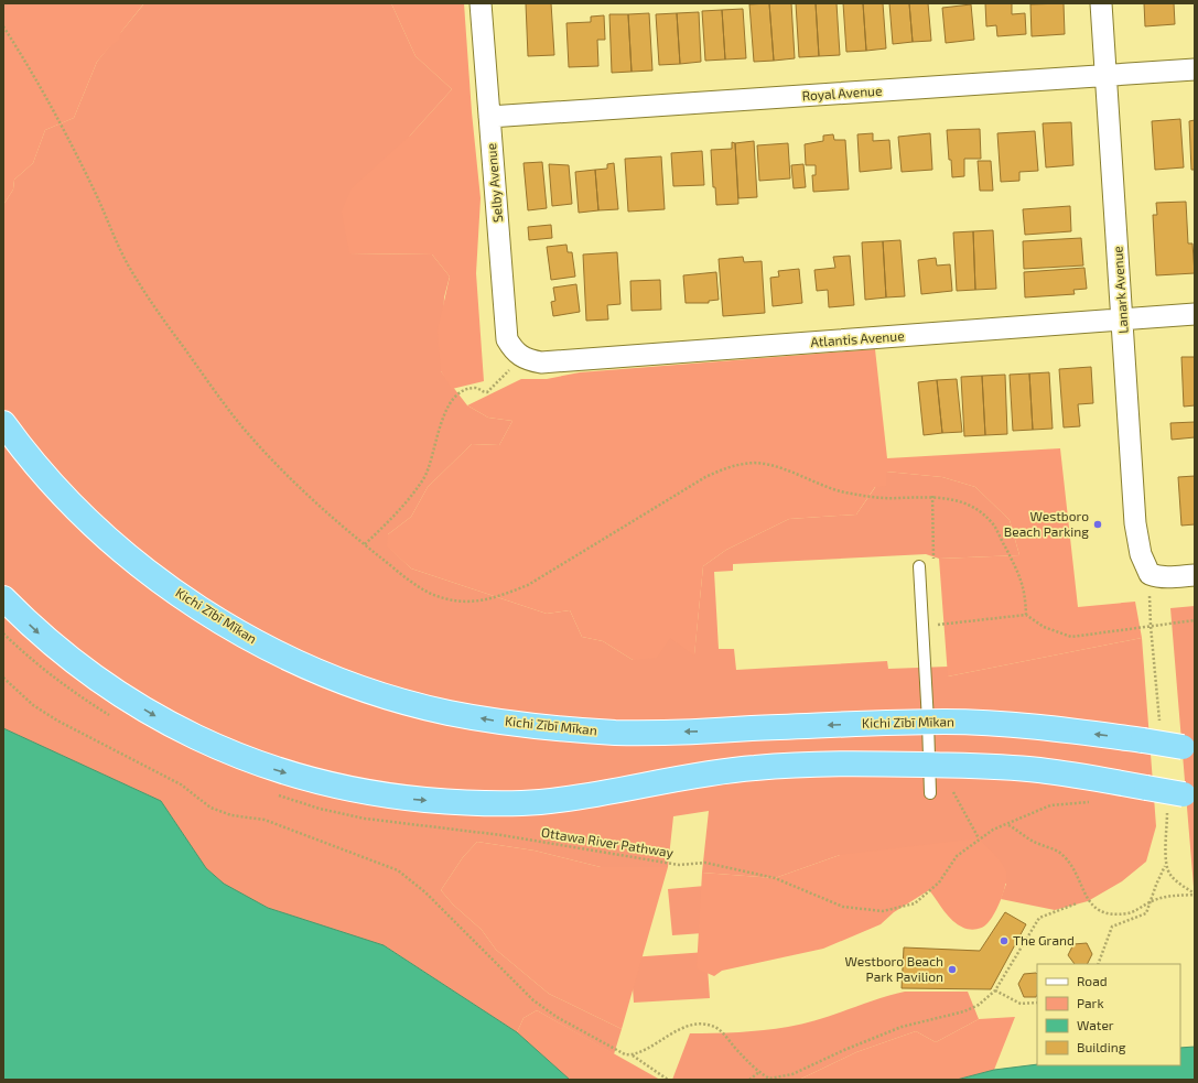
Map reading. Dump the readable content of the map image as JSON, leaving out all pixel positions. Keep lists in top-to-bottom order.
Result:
{
  "streets": {
    "highway": ["Kichi Zībī Mīkan"],
    "street": [
      "Royal Avenue",
      "Selby Avenue",
      "Lanark Avenue",
      "Atlantis Avenue"
    ],
    "path": ["Ottawa River Pathway"]
  },
  "crossings": [
    ["Royal Avenue", "Selby Avenue"],
    ["Royal Avenue", "Lanark Avenue"],
    ["Selby Avenue", "Atlantis Avenue"],
    ["Lanark Avenue", "Atlantis Avenue"]
  ],
  "places": ["Westboro Beach Parking", "The Grand", "Westboro Beach Park Pavilion"],
  "legend": [
    "Road",
    "Park",
    "Water",
    "Building"
  ]
}
